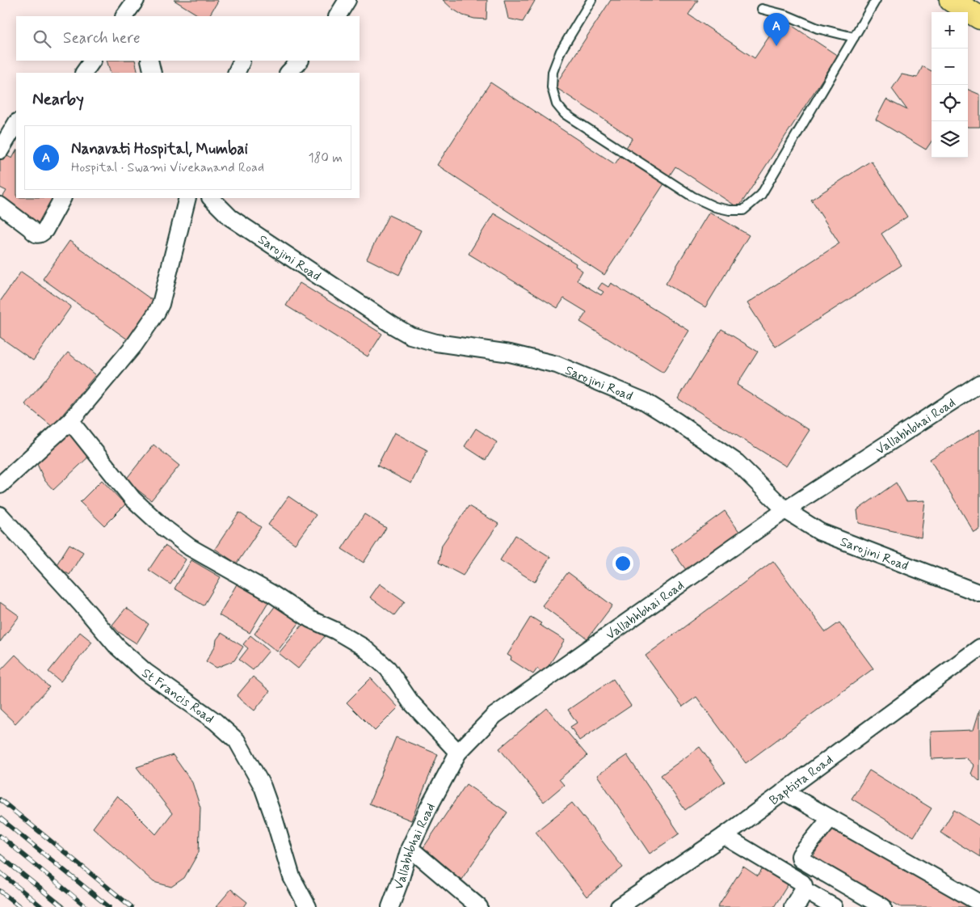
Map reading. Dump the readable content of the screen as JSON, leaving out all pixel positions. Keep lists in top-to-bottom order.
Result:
{
  "streets": {
    "street": [
      "Sarojini Road",
      "Vallabhbhai Road",
      "St Francis Road",
      "Baptista Road"
    ]
  },
  "crossings": [
    ["Sarojini Road", "Vallabhbhai Road"]
  ],
  "page": {
    "map_buttons": ["+", "−"],
    "pins": "A",
    "search": "Search here",
    "heading": "Nearby",
    "list": [
      {
        "mark": "A",
        "name": "Nanavati Hospital, Mumbai",
        "note": "Hospital · Swami Vivekanand Road",
        "value": "180 m"
      }
    ]
  }
}
